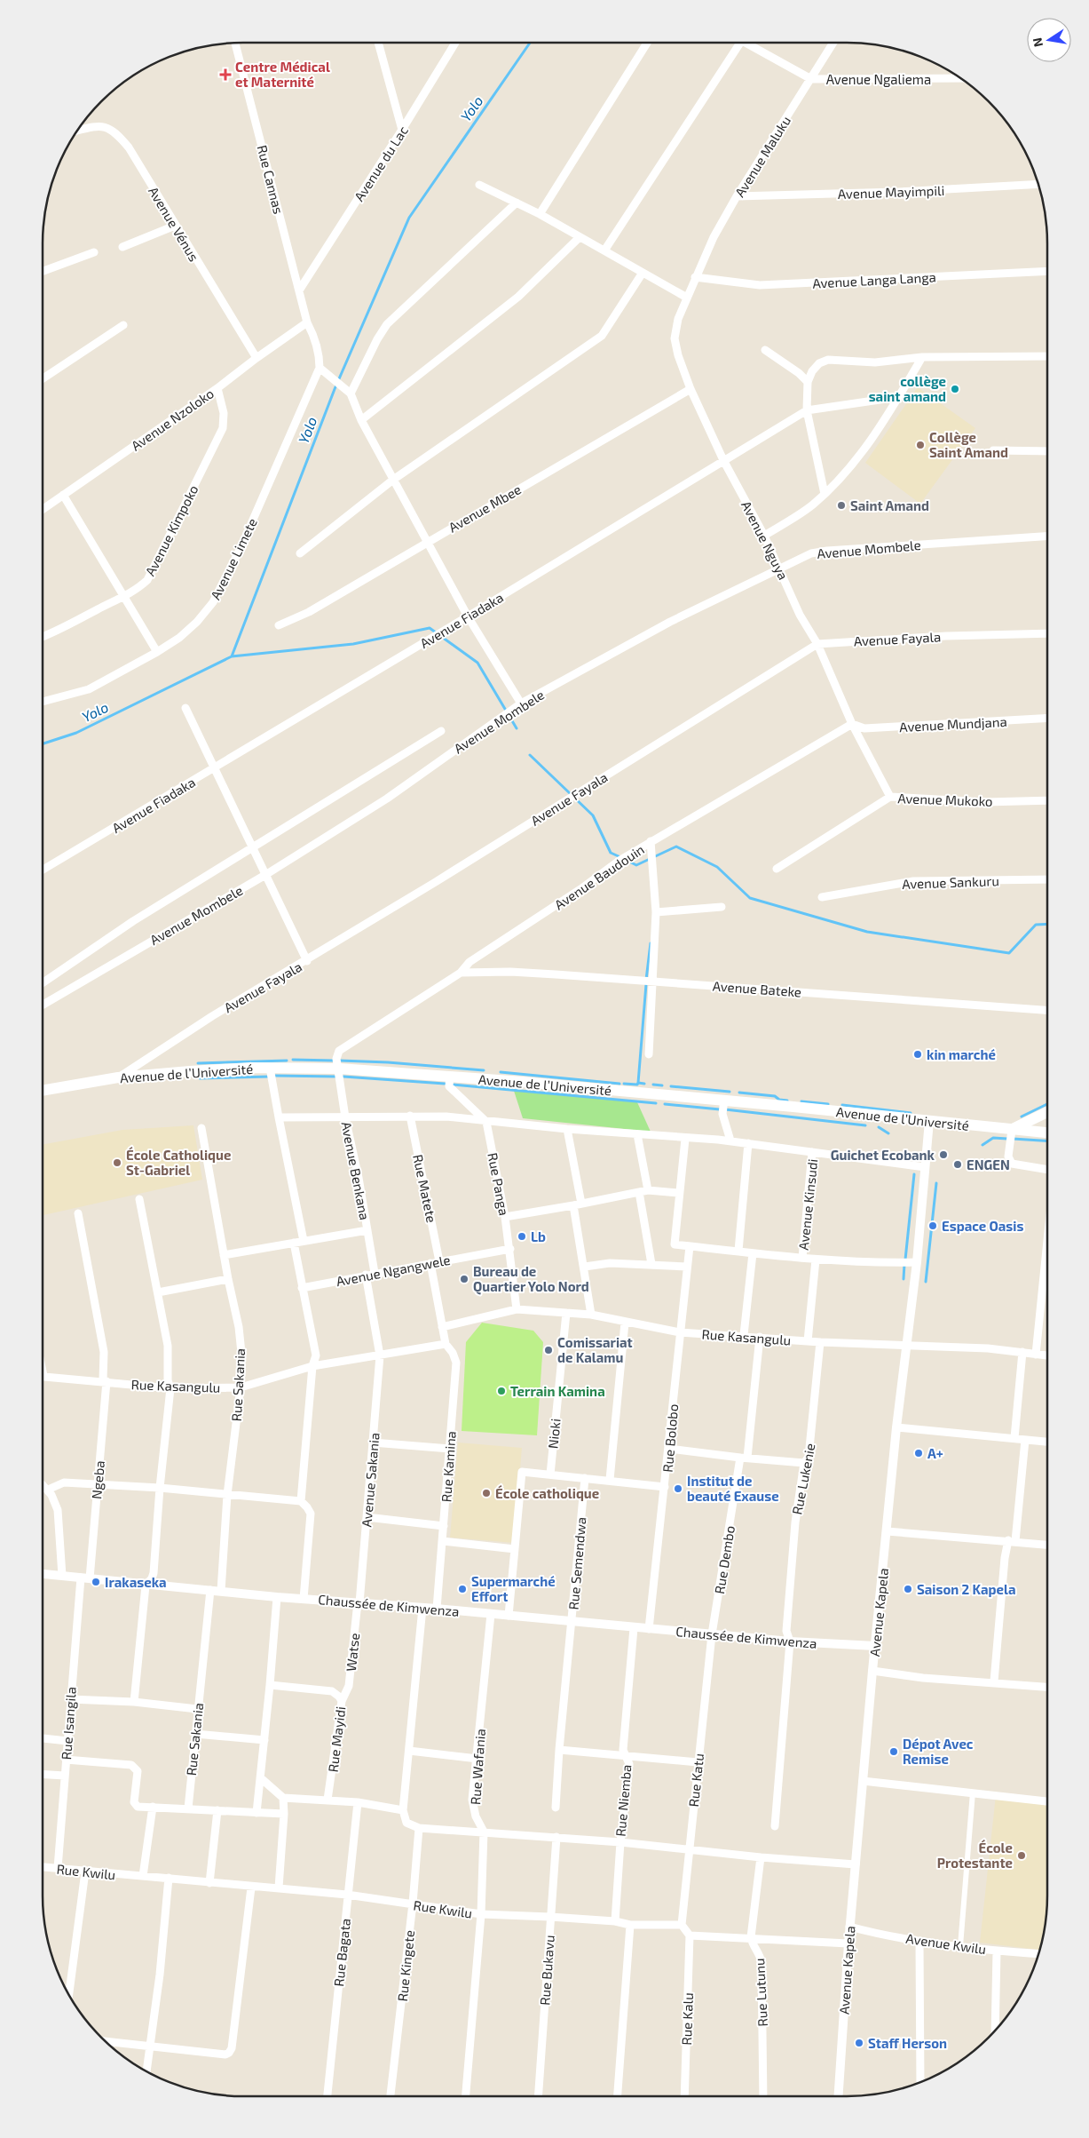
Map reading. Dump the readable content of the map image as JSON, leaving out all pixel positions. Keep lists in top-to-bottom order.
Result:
{
  "streets": {
    "main road": ["Avenue de l’Université"],
    "street": [
      "Avenue Ngaliema",
      "Avenue Maluku",
      "Avenue du Lac",
      "Rue Cannas",
      "Avenue Mayimpili",
      "Avenue Vénus",
      "Avenue Langa Langa",
      "Avenue Nzoloko",
      "Avenue Mbee",
      "Avenue Kimpoko",
      "Avenue Nguya",
      "Avenue Mombele",
      "Avenue Limete",
      "Avenue Fiadaka",
      "Avenue Fayala",
      "Avenue Mundjana",
      "Avenue Mukoko",
      "Avenue Baudouin",
      "Avenue Sankuru",
      "Avenue Bateke",
      "Avenue Benkana",
      "Rue Panga",
      "Rue Matete",
      "Avenue Kinsudi",
      "Avenue Ngangwele",
      "Rue Kasangulu",
      "Rue Sakania",
      "Nioki",
      "Rue Bolobo",
      "Rue Kamina",
      "Rue Lukenie",
      "Ngeba",
      "Avenue Sakania",
      "Rue Dembo",
      "Rue Semendwa",
      "Chaussée de Kimwenza",
      "Avenue Kapela",
      "Watse",
      "Rue Isangila",
      "Rue Mayidi",
      "Rue Wafania",
      "Rue Katu",
      "Rue Niemba",
      "Rue Kwilu",
      "Avenue Kwilu",
      "Rue Bagata",
      "Rue Kingete",
      "Rue Bukavu",
      "Rue Lutunu",
      "Rue Kalu"
    ]
  },
  "crossings": [
    ["Avenue Ngaliema", "Avenue Maluku"],
    ["Avenue Maluku", "Avenue Mayimpili"],
    ["Avenue Maluku", "Avenue Langa Langa"],
    ["Avenue Maluku", "Avenue Nguya"],
    ["Avenue du Lac", "Rue Cannas"],
    ["Rue Cannas", "Avenue Nzoloko"],
    ["Rue Cannas", "Avenue Limete"],
    ["Avenue Vénus", "Avenue Nzoloko"],
    ["Avenue Langa Langa", "Avenue Nguya"],
    ["Avenue Nzoloko", "Avenue Kimpoko"],
    ["Avenue Nzoloko", "Avenue Limete"],
    ["Avenue Mbee", "Avenue Nguya"],
    ["Avenue Nguya", "Avenue Mombele"],
    ["Avenue Nguya", "Avenue Fiadaka"],
    ["Avenue Nguya", "Avenue Fayala"],
    ["Avenue Nguya", "Avenue Mundjana"],
    ["Avenue Nguya", "Avenue Mukoko"],
    ["Avenue Nguya", "Avenue Baudouin"],
    ["Avenue Fayala", "Avenue de l’Université"],
    ["Avenue Mundjana", "Avenue Baudouin"],
    ["Avenue Baudouin", "Avenue Bateke"],
    ["Avenue Baudouin", "Avenue Benkana"],
    ["Avenue de l’Université", "Avenue Benkana"],
    ["Avenue de l’Université", "Avenue Kapela"],
    ["Avenue Benkana", "Avenue Ngangwele"],
    ["Rue Panga", "Avenue Ngangwele"],
    ["Rue Panga", "Rue Kasangulu"],
    ["Rue Matete", "Avenue Ngangwele"],
    ["Rue Matete", "Rue Kasangulu"],
    ["Rue Matete", "Rue Kamina"],
    ["Avenue Kinsudi", "Rue Kasangulu"],
    ["Avenue Ngangwele", "Avenue Sakania"],
    ["Rue Kasangulu", "Rue Sakania"],
    ["Rue Kasangulu", "Nioki"],
    ["Rue Kasangulu", "Rue Bolobo"],
    ["Rue Kasangulu", "Rue Kamina"],
    ["Rue Kasangulu", "Rue Lukenie"],
    ["Rue Kasangulu", "Ngeba"],
    ["Rue Kasangulu", "Avenue Sakania"],
    ["Rue Kasangulu", "Rue Dembo"],
    ["Rue Kasangulu", "Avenue Kapela"],
    ["Rue Sakania", "Chaussée de Kimwenza"],
    ["Rue Bolobo", "Chaussée de Kimwenza"],
    ["Rue Kamina", "Chaussée de Kimwenza"],
    ["Rue Lukenie", "Chaussée de Kimwenza"],
    ["Ngeba", "Chaussée de Kimwenza"],
    ["Ngeba", "Rue Isangila"],
    ["Avenue Sakania", "Chaussée de Kimwenza"],
    ["Avenue Sakania", "Watse"],
    ["Rue Dembo", "Chaussée de Kimwenza"],
    ["Rue Dembo", "Rue Katu"],
    ["Rue Semendwa", "Chaussée de Kimwenza"],
    ["Chaussée de Kimwenza", "Avenue Kapela"],
    ["Chaussée de Kimwenza", "Watse"],
    ["Chaussée de Kimwenza", "Rue Isangila"],
    ["Chaussée de Kimwenza", "Rue Wafania"],
    ["Chaussée de Kimwenza", "Rue Katu"],
    ["Chaussée de Kimwenza", "Rue Niemba"],
    ["Avenue Kapela", "Avenue Kwilu"],
    ["Watse", "Rue Mayidi"],
    ["Rue Isangila", "Rue Kwilu"],
    ["Rue Wafania", "Rue Kwilu"],
    ["Rue Katu", "Rue Kwilu"],
    ["Rue Niemba", "Rue Kwilu"],
    ["Rue Kwilu", "Rue Bagata"],
    ["Rue Kwilu", "Rue Kingete"],
    ["Rue Kwilu", "Rue Bukavu"]
  ],
  "water": ["Yolo"],
  "places": {
    "health": ["Centre Médical et Maternité"],
    "other": [
      "collège saint amand",
      "Collège Saint Amand",
      "Saint Amand",
      "kin marché",
      "Guichet Ecobank",
      "École Catholique St-Gabriel",
      "ENGEN",
      "Espace Oasis",
      "Lb",
      "Bureau de Quartier Yolo Nord",
      "Comissariat de Kalamu",
      "Terrain Kamina",
      "A+",
      "Institut de beauté Exause",
      "École catholique",
      "Irakaseka",
      "Supermarché Effort",
      "Saison 2 Kapela",
      "Dépot Avec Remise",
      "École Protestante",
      "Staff Herson"
    ]
  },
  "north": "left"
}
